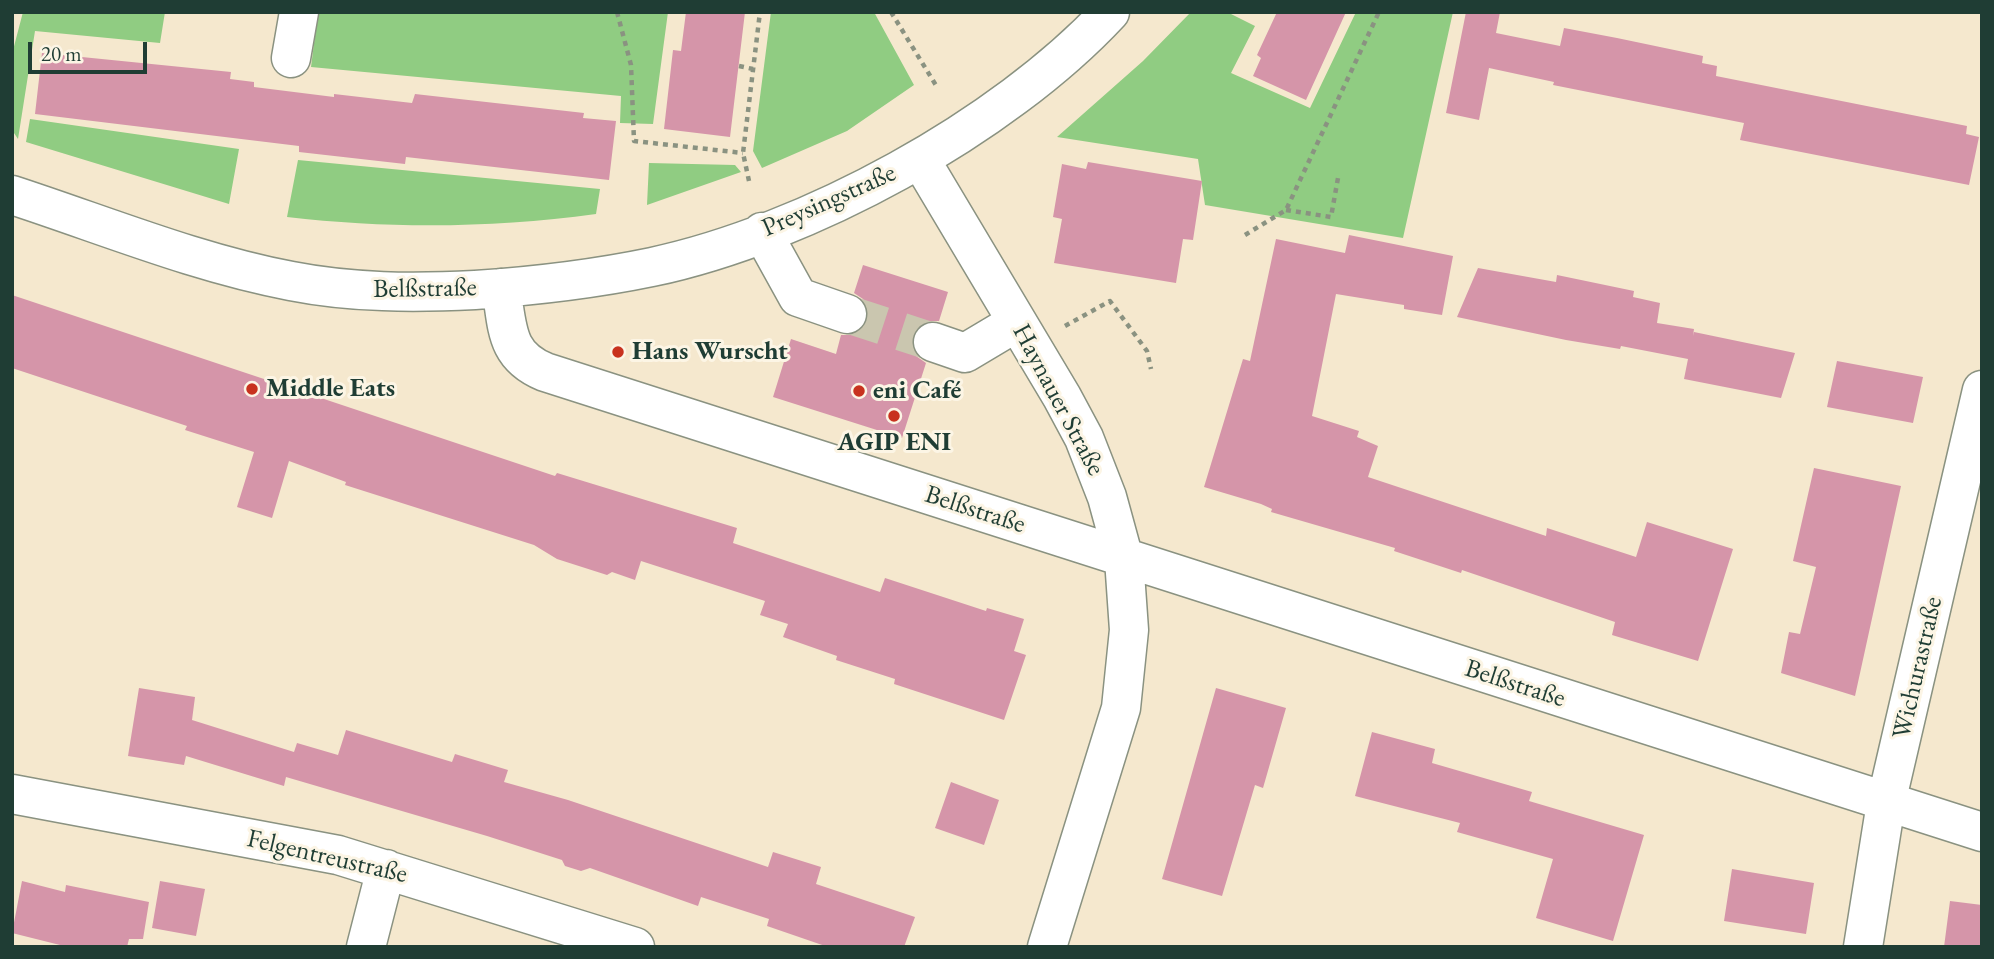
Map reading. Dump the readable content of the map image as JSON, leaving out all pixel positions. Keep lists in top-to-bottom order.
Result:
{
  "streets": {
    "street": [
      "Preysingstraße",
      "Belßstraße",
      "Haynauer Straße",
      "Wichurastraße",
      "Felgentreustraße"
    ]
  },
  "crossings": [
    ["Preysingstraße", "Belßstraße"],
    ["Preysingstraße", "Haynauer Straße"],
    ["Belßstraße", "Haynauer Straße"],
    ["Belßstraße", "Wichurastraße"]
  ],
  "places": [
    "Hans Wurscht",
    "Middle Eats",
    "eni Café",
    "AGIP ENI"
  ],
  "scale_bar": "20 m"
}
